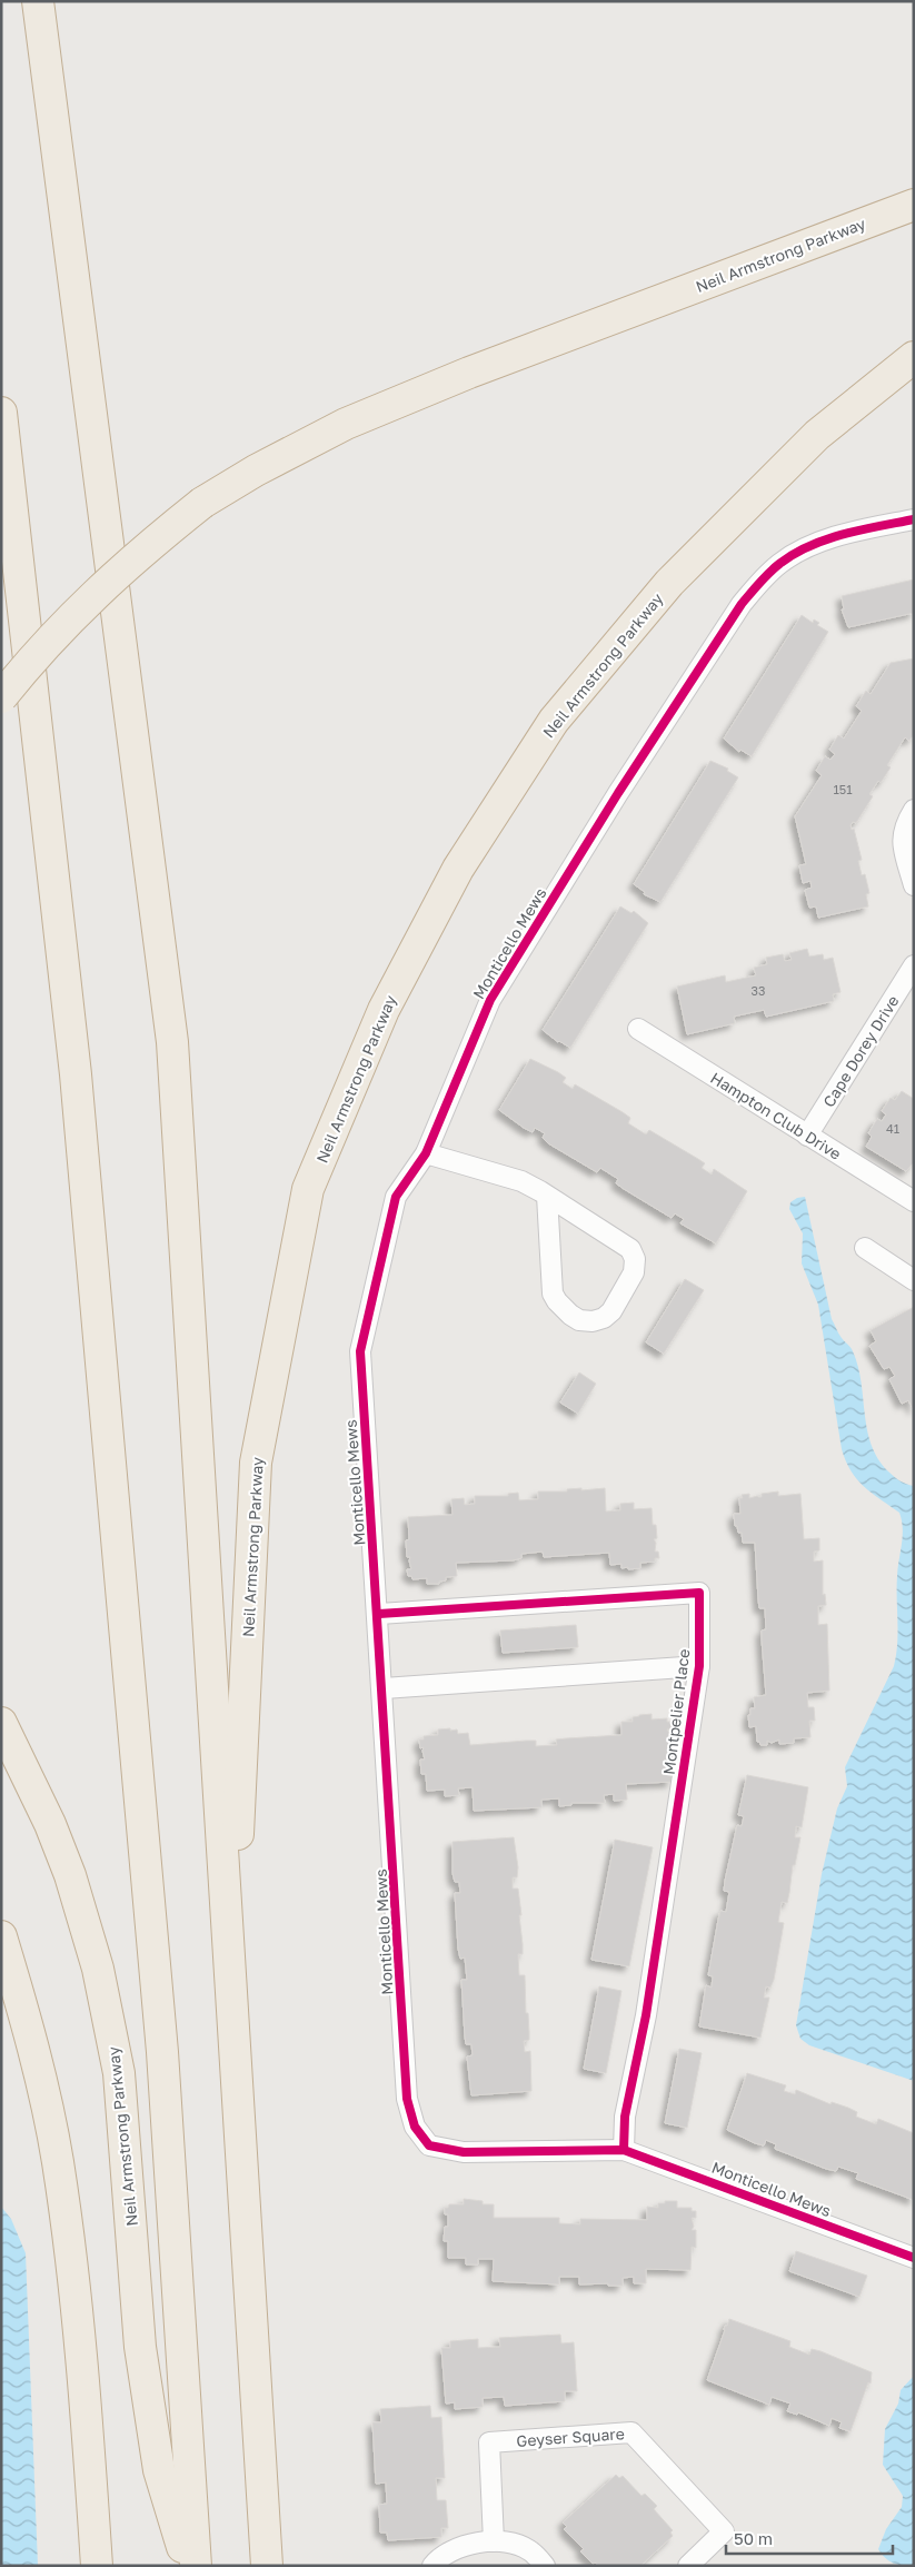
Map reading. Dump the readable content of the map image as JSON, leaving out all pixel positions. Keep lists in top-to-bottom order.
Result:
{
  "streets": {
    "highway": ["Neil Armstrong Parkway"],
    "street": [
      "Monticello Mews",
      "Cape Dorey Drive",
      "Hampton Club Drive",
      "Montpelier Place",
      "Geyser Square"
    ]
  },
  "crossings": [
    ["Monticello Mews", "Montpelier Place"],
    ["Cape Dorey Drive", "Hampton Club Drive"]
  ],
  "house_numbers": ["151", "33", "41"],
  "scale_bar": "50 m"
}
